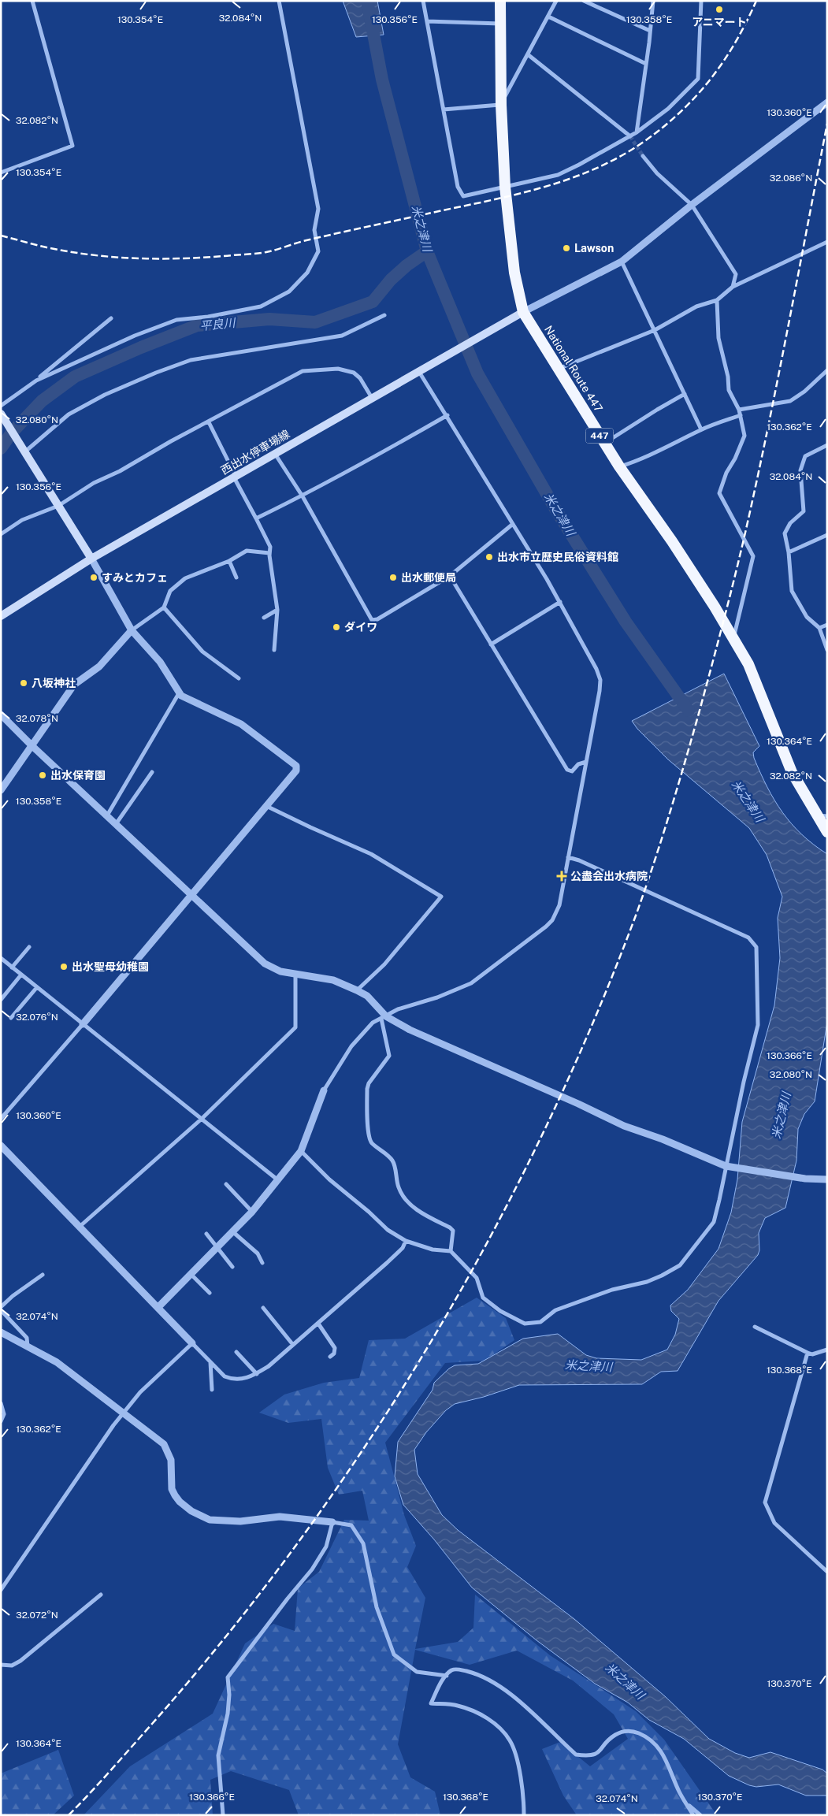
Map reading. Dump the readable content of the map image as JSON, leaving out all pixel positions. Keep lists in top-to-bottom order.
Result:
{
  "streets": {
    "highway": ["National Route 447", "447"],
    "main road": ["西出水停車場線"]
  },
  "crossings": [
    ["National Route 447", "西出水停車場線"]
  ],
  "water": ["米之津川", "平良川"],
  "places": {
    "other": [
      "アニマート",
      "Lawson",
      "出水市立歴史民俗資料館",
      "すみとカフェ",
      "出水郵便局",
      "ダイワ",
      "八坂神社",
      "出水保育園",
      "出水聖母幼稚園"
    ],
    "health": ["公盡会出水病院"]
  },
  "coordinates": [
    "32.084°N",
    "130.354°E",
    "130.356°E",
    "130.358°E",
    "130.360°E",
    "32.082°N",
    "32.086°N",
    "32.080°N",
    "130.362°E",
    "32.078°N",
    "130.364°E",
    "32.076°N",
    "130.366°E",
    "32.074°N",
    "130.368°E",
    "32.072°N",
    "130.370°E"
  ]
}
